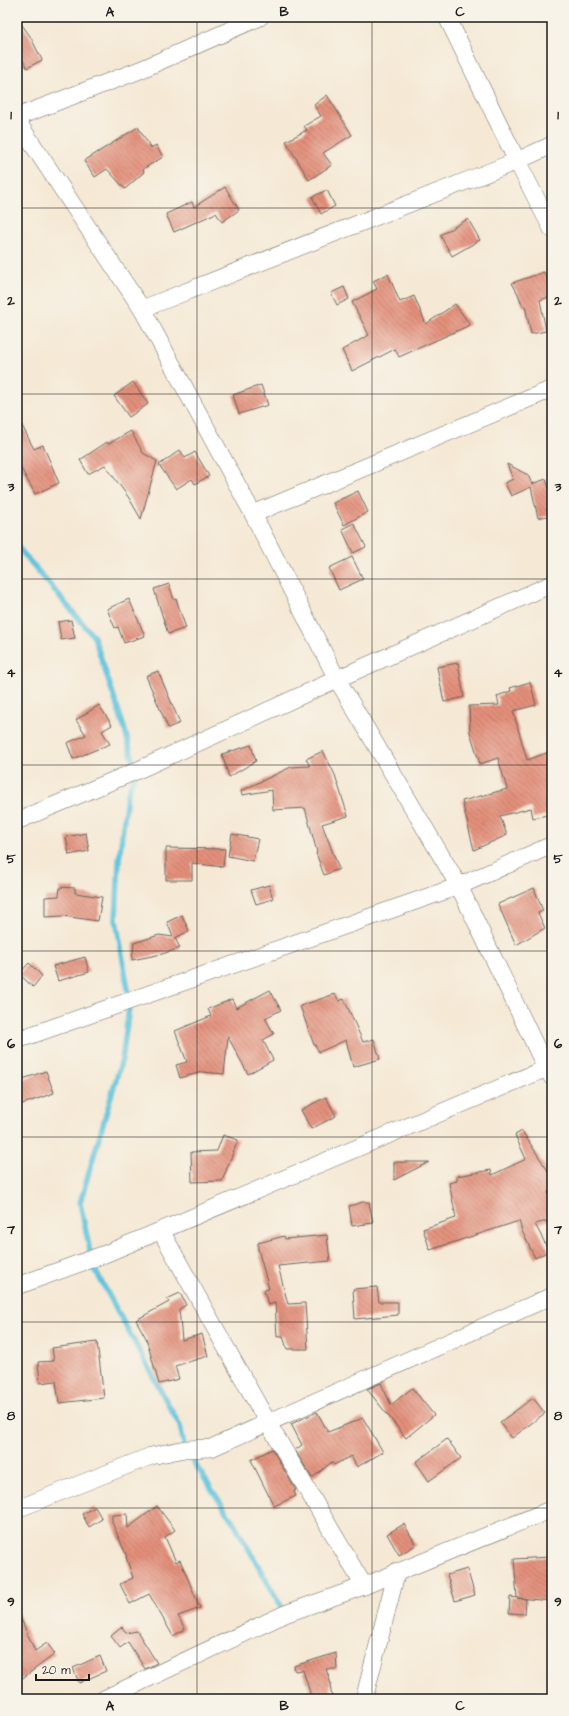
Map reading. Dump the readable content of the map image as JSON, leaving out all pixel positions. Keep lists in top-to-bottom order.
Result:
{
  "scale_bar": "20 m",
  "grid": {
    "columns": ["A", "B", "C"],
    "rows": [
      "1",
      "2",
      "3",
      "4",
      "5",
      "6",
      "7",
      "8",
      "9"
    ]
  }
}
